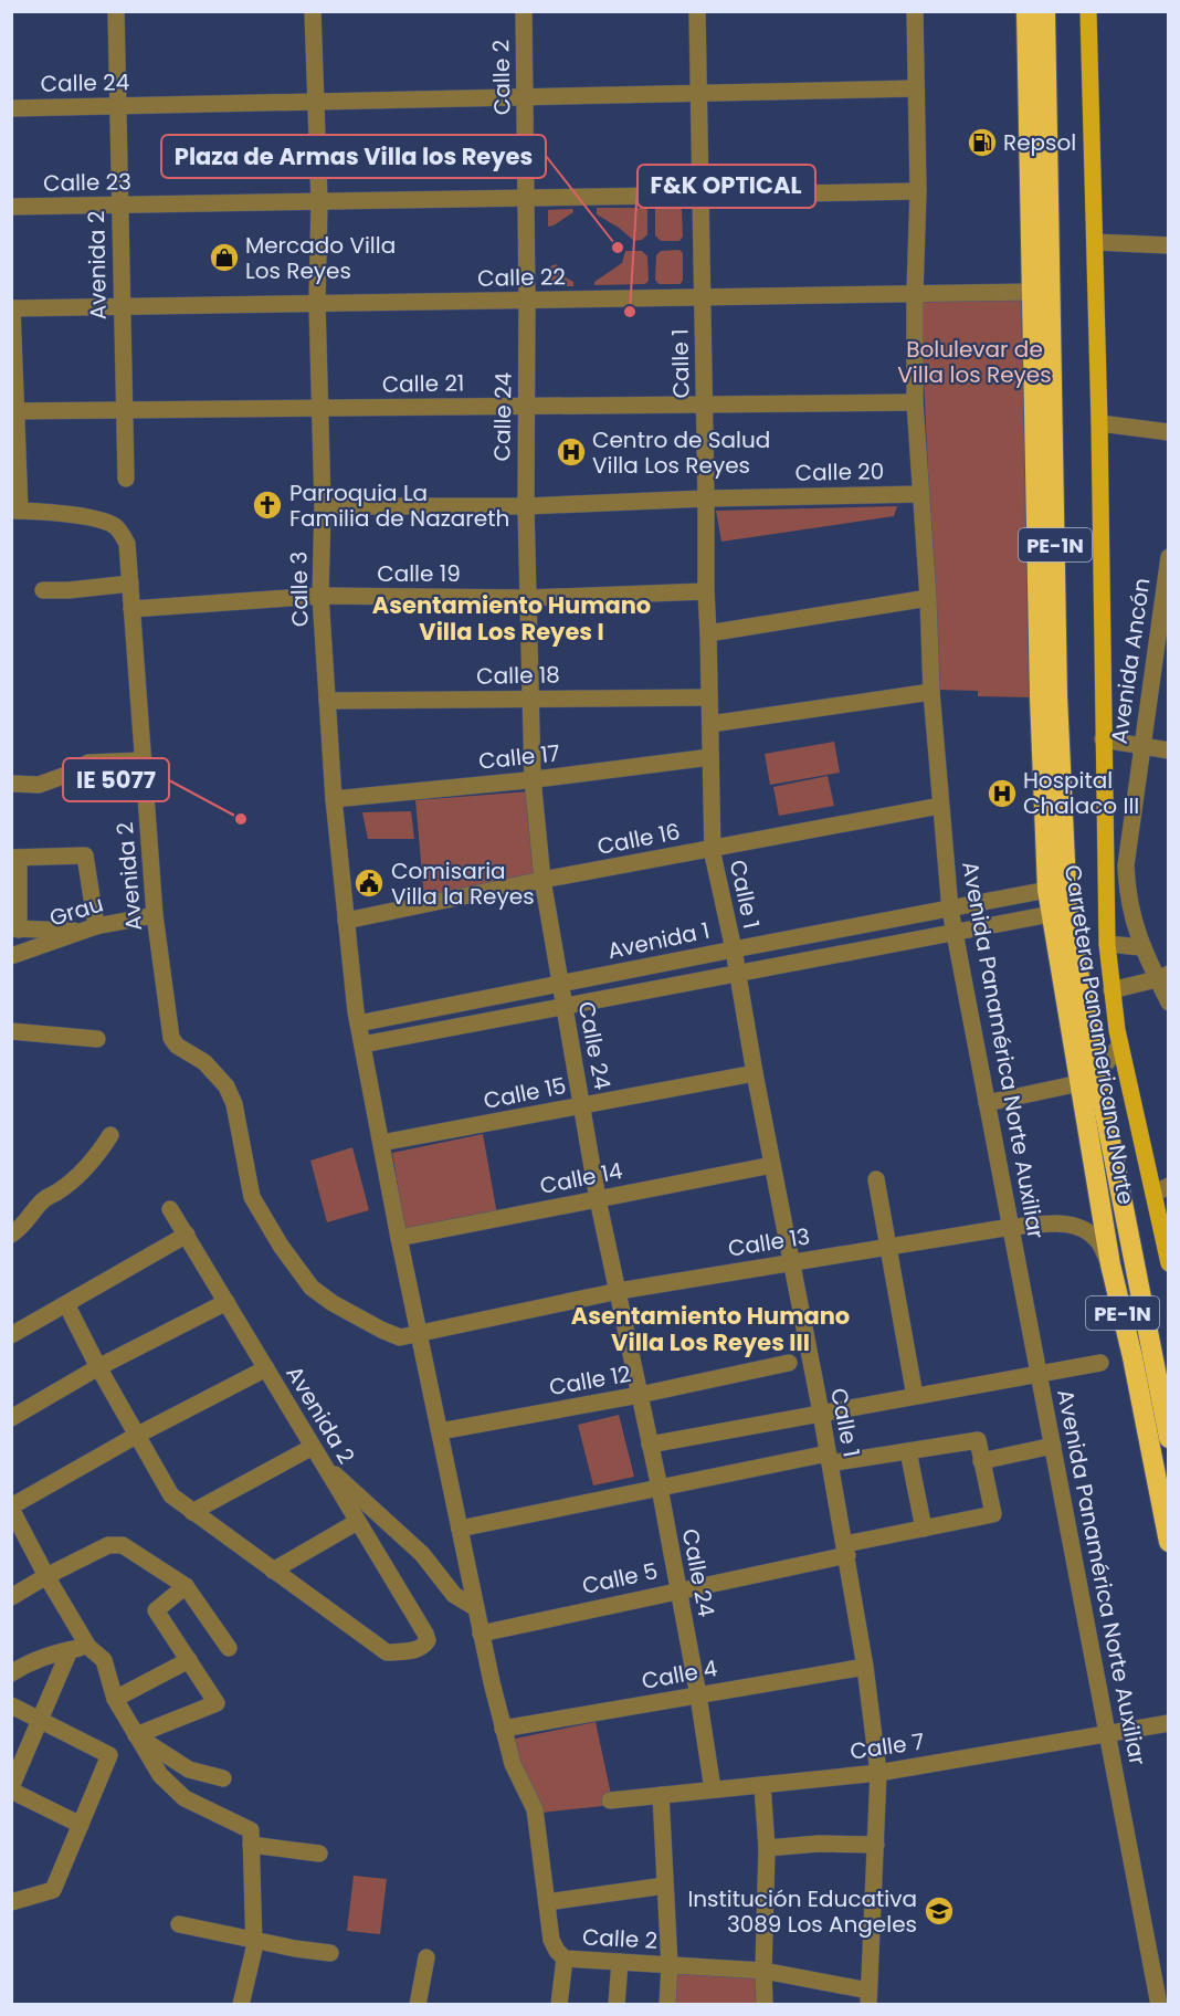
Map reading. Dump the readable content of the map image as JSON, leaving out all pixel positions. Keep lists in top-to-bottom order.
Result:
{
  "streets": {
    "highway": ["PE-1N", "Carretera Panamericana Norte"],
    "street": [
      "Calle 2",
      "Calle 24",
      "Calle 23",
      "Avenida 2",
      "Calle 22",
      "Calle 1",
      "Calle 21",
      "Calle 20",
      "Calle 19",
      "Calle 3",
      "Avenida Ancón",
      "Calle 18",
      "Calle 17",
      "Calle 16",
      "Grau",
      "Avenida 1",
      "Avenida Panamérica Norte Auxiliar",
      "Calle 15",
      "Calle 14",
      "Calle 13",
      "Calle 12",
      "Calle 5",
      "Calle 4",
      "Calle 7"
    ]
  },
  "crossings": [
    ["Calle 2", "Calle 24"],
    ["Calle 2", "Calle 23"],
    ["Calle 2", "Calle 22"],
    ["Calle 2", "Calle 1"],
    ["Calle 2", "Calle 3"],
    ["Calle 24", "Avenida 2"],
    ["Calle 24", "Calle 22"],
    ["Calle 24", "Calle 1"],
    ["Calle 24", "Calle 21"],
    ["Calle 24", "Calle 20"],
    ["Calle 24", "Calle 19"],
    ["Calle 24", "Calle 3"],
    ["Calle 24", "Calle 18"],
    ["Calle 24", "Calle 17"],
    ["Calle 24", "Calle 16"],
    ["Calle 24", "Avenida 1"],
    ["Calle 24", "Avenida Panamérica Norte Auxiliar"],
    ["Calle 24", "Calle 15"],
    ["Calle 24", "Calle 14"],
    ["Calle 24", "Calle 13"],
    ["Calle 24", "Calle 12"],
    ["Calle 24", "Calle 5"],
    ["Calle 24", "Calle 4"],
    ["Calle 24", "Calle 7"],
    ["Calle 23", "Avenida 2"],
    ["Calle 23", "Calle 1"],
    ["Calle 23", "Calle 3"],
    ["Calle 23", "Avenida Panamérica Norte Auxiliar"],
    ["Avenida 2", "Calle 22"],
    ["Avenida 2", "Calle 21"],
    ["Avenida 2", "Calle 19"],
    ["Avenida 2", "Grau"],
    ["Avenida 2", "Calle 13"],
    ["Calle 22", "Calle 1"],
    ["Calle 22", "Calle 3"],
    ["Calle 22", "Carretera Panamericana Norte"],
    ["Calle 22", "Avenida Panamérica Norte Auxiliar"],
    ["Calle 1", "Calle 21"],
    ["Calle 1", "Calle 20"],
    ["Calle 1", "Calle 19"],
    ["Calle 1", "Calle 18"],
    ["Calle 1", "Calle 17"],
    ["Calle 1", "Calle 16"],
    ["Calle 1", "Avenida 1"],
    ["Calle 1", "Calle 15"],
    ["Calle 1", "Calle 14"],
    ["Calle 1", "Calle 13"],
    ["Calle 1", "Calle 5"],
    ["Calle 1", "Calle 4"],
    ["Calle 1", "Calle 7"],
    ["Calle 21", "Calle 3"],
    ["Calle 21", "Avenida Panamérica Norte Auxiliar"],
    ["Calle 20", "Calle 3"],
    ["Calle 20", "Avenida Panamérica Norte Auxiliar"],
    ["Calle 19", "Calle 3"],
    ["Calle 3", "Calle 18"],
    ["Calle 3", "Calle 17"],
    ["Calle 3", "Calle 16"],
    ["Calle 3", "Avenida 1"],
    ["Calle 3", "Calle 15"],
    ["Calle 3", "Calle 14"],
    ["Calle 3", "Calle 13"],
    ["Calle 3", "Calle 12"],
    ["Calle 3", "Calle 5"],
    ["Calle 3", "Calle 4"],
    ["Calle 16", "Avenida Panamérica Norte Auxiliar"],
    ["Avenida 1", "Carretera Panamericana Norte"],
    ["Avenida 1", "Avenida Panamérica Norte Auxiliar"],
    ["Carretera Panamericana Norte", "Calle 13"],
    ["Avenida Panamérica Norte Auxiliar", "Calle 13"],
    ["Avenida Panamérica Norte Auxiliar", "Calle 7"]
  ],
  "districts": ["Asentamiento Humano Villa Los Reyes I", "Asentamiento Humano Villa Los Reyes III"],
  "parks": ["Bolulevar de Villa los Reyes"],
  "places": {
    "fuel station": ["Repsol"],
    "other": ["Plaza de Armas Villa los Reyes", "F&K OPTICAL", "IE 5077"],
    "shop": ["Mercado Villa Los Reyes"],
    "hospital": ["Centro de Salud Villa Los Reyes", "Hospital Chalaco III"],
    "church": ["Parroquia La Familia de Nazareth"],
    "public building": ["Comisaria Villa la Reyes"],
    "school or university": ["Institución Educativa 3089 Los Angeles"]
  }
}
